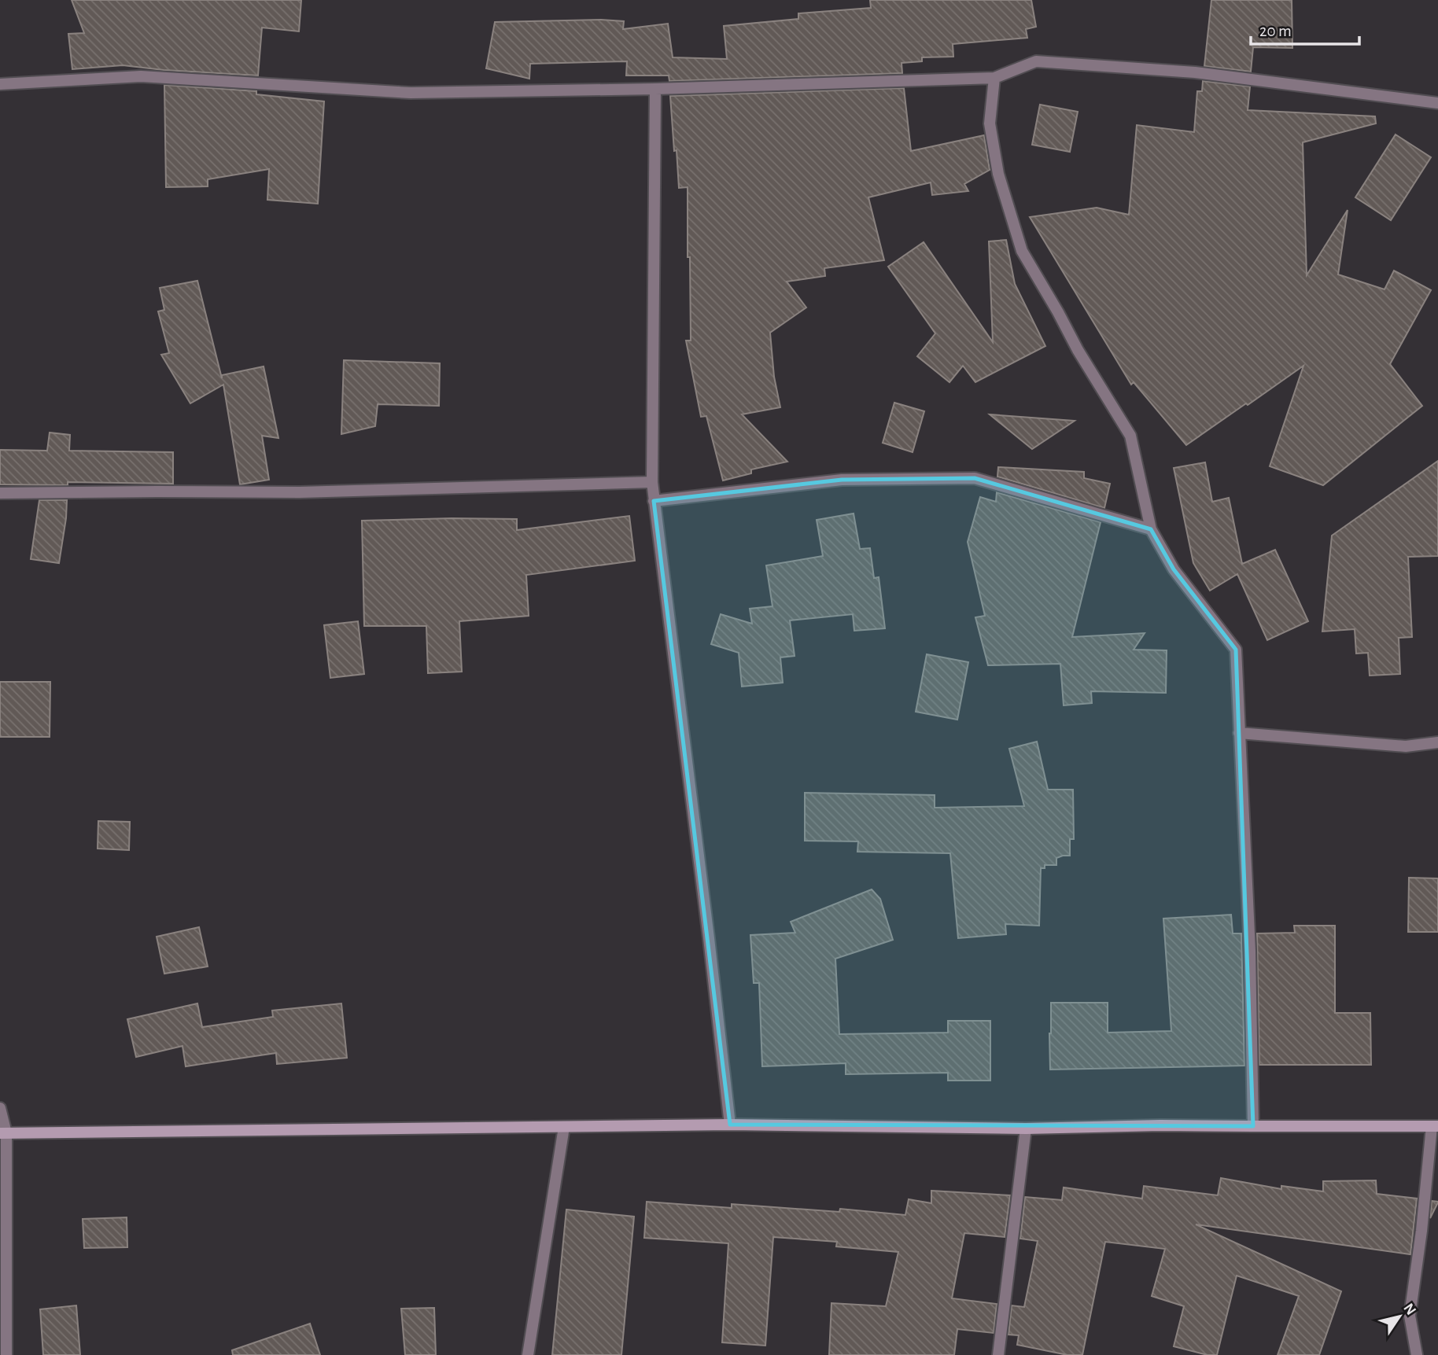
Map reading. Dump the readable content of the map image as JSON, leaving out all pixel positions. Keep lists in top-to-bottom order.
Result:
{
  "scale_bar": "20 m",
  "north": "top right"
}
